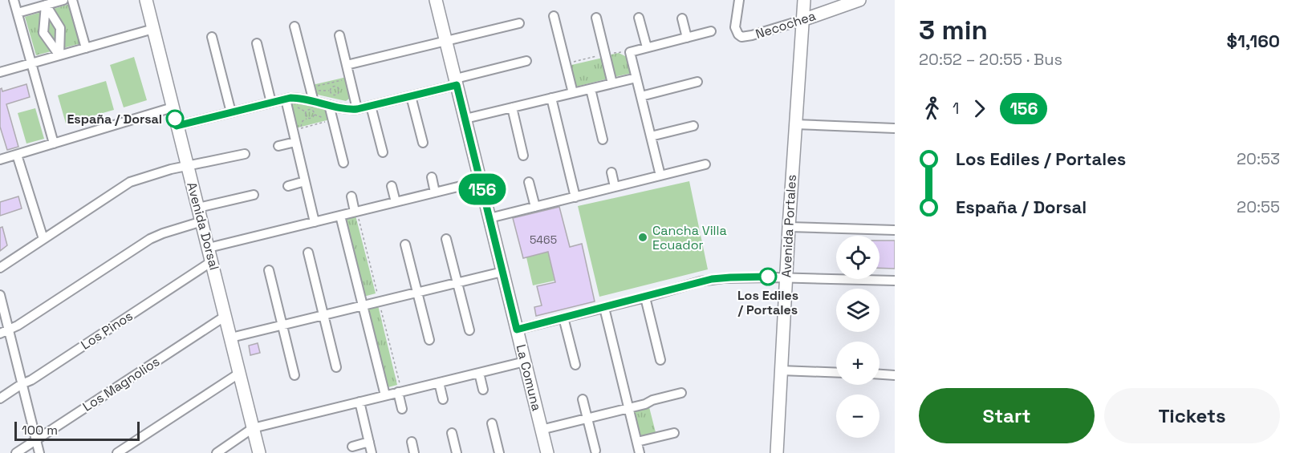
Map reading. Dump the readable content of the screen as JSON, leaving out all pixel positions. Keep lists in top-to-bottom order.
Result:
{
  "streets": {
    "street": [
      "Necochea",
      "Avenida Dorsal",
      "Avenida Portales",
      "Los Pinos",
      "La Comuna",
      "Los Magnolios"
    ]
  },
  "crossings": [
    ["Necochea", "Avenida Portales"],
    ["Avenida Dorsal", "Los Pinos"],
    ["Avenida Dorsal", "Los Magnolios"]
  ],
  "places": ["España / Dorsal", "Cancha Villa Ecuador", "Los Ediles / Portales"],
  "lines": ["bus line 156"],
  "house_numbers": ["5465"],
  "scale_bar": "100 m",
  "page": {
    "on_map": "156",
    "heading": ["3 min", "20:52 – 20:55 · Bus", "$1,160"],
    "legs": ["1", "156"],
    "list": [
      {
        "name": "Los Ediles / Portales",
        "value": "20:53"
      },
      {
        "name": "España / Dorsal",
        "value": "20:55"
      }
    ],
    "map_buttons": ["+", "−"],
    "buttons": ["Start", "Tickets"],
    "scale": "100 m"
  }
}
